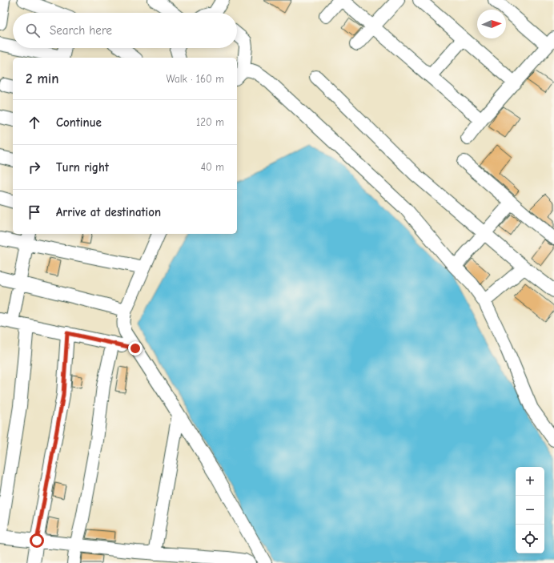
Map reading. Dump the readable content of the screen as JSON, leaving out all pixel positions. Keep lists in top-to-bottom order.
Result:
{
  "north": "right",
  "page": {
    "search": "Search here",
    "heading": ["2 min", "Walk · 160 m"],
    "list": [
      ["Continue", "120 m"],
      ["Turn right", "40 m"],
      "Arrive at destination"
    ],
    "map_buttons": ["+", "−"]
  }
}
